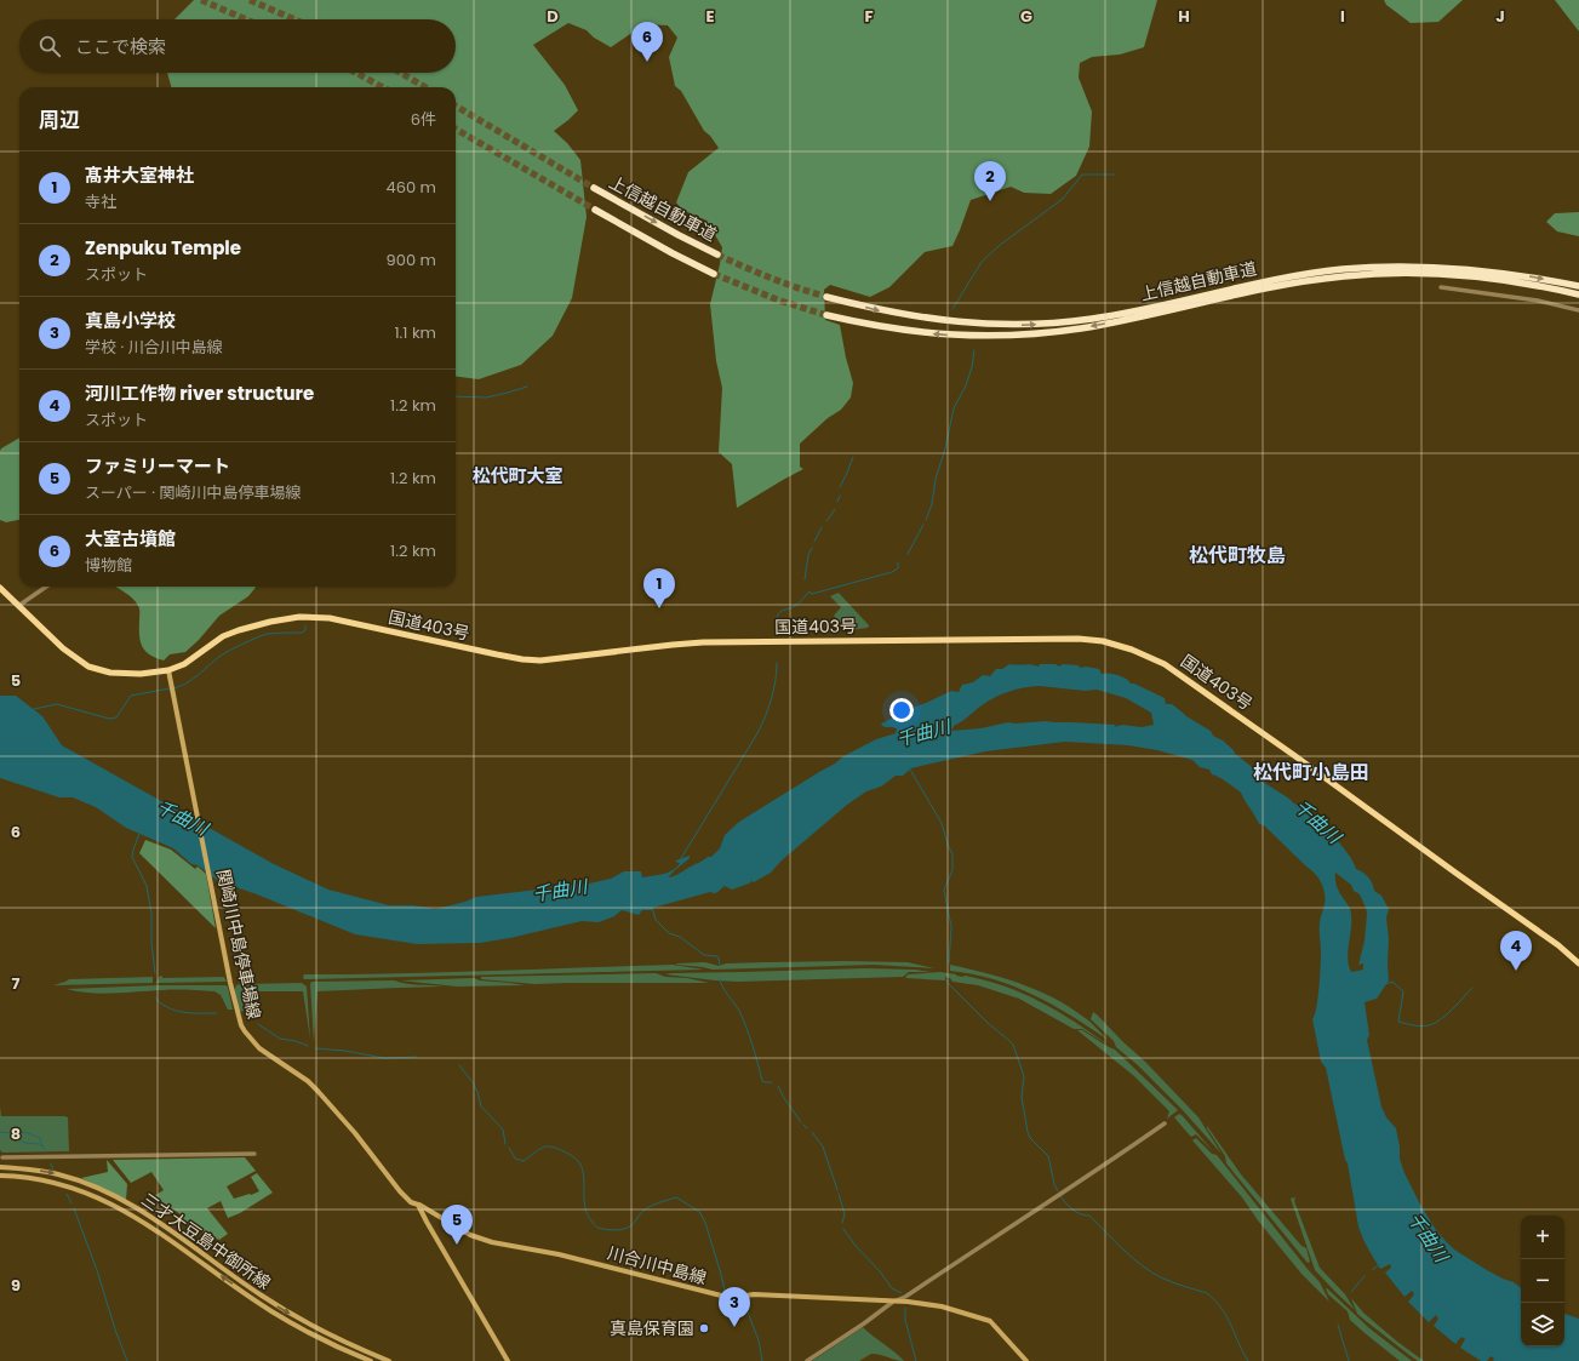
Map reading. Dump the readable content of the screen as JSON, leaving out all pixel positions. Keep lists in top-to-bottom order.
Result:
{
  "streets": {
    "highway": ["上信越自動車道", "国道403号"],
    "main road": ["関崎川中島停車場線", "三才大豆島中御所線", "川合川中島線"]
  },
  "crossings": [
    ["国道403号", "関崎川中島停車場線"],
    ["関崎川中島停車場線", "川合川中島線"]
  ],
  "districts": ["松代町大室", "松代町牧島", "松代町小島田"],
  "water": ["千曲川"],
  "places": ["真島保育園"],
  "page": {
    "search": "ここで検索",
    "pins": [
      "6",
      "2",
      "1",
      "4",
      "5",
      "3"
    ],
    "heading": ["周辺", "6件"],
    "list": [
      {
        "mark": "1",
        "name": "髙井大室神社",
        "note": "寺社",
        "value": "460 m"
      },
      {
        "mark": "2",
        "name": "Zenpuku Temple",
        "note": "スポット",
        "value": "900 m"
      },
      {
        "mark": "3",
        "name": "真島小学校",
        "note": "学校 · 川合川中島線",
        "value": "1.1 km"
      },
      {
        "mark": "4",
        "name": "河川工作物 river structure",
        "note": "スポット",
        "value": "1.2 km"
      },
      {
        "mark": "5",
        "name": "ファミリーマート",
        "note": "スーパー · 関崎川中島停車場線",
        "value": "1.2 km"
      },
      {
        "mark": "6",
        "name": "大室古墳館",
        "note": "博物館",
        "value": "1.2 km"
      }
    ],
    "map_buttons": ["+", "−"]
  },
  "grid": {
    "columns": [
      "D",
      "E",
      "F",
      "G",
      "H",
      "I",
      "J"
    ],
    "rows": [
      "5",
      "6",
      "7",
      "8",
      "9"
    ]
  }
}
